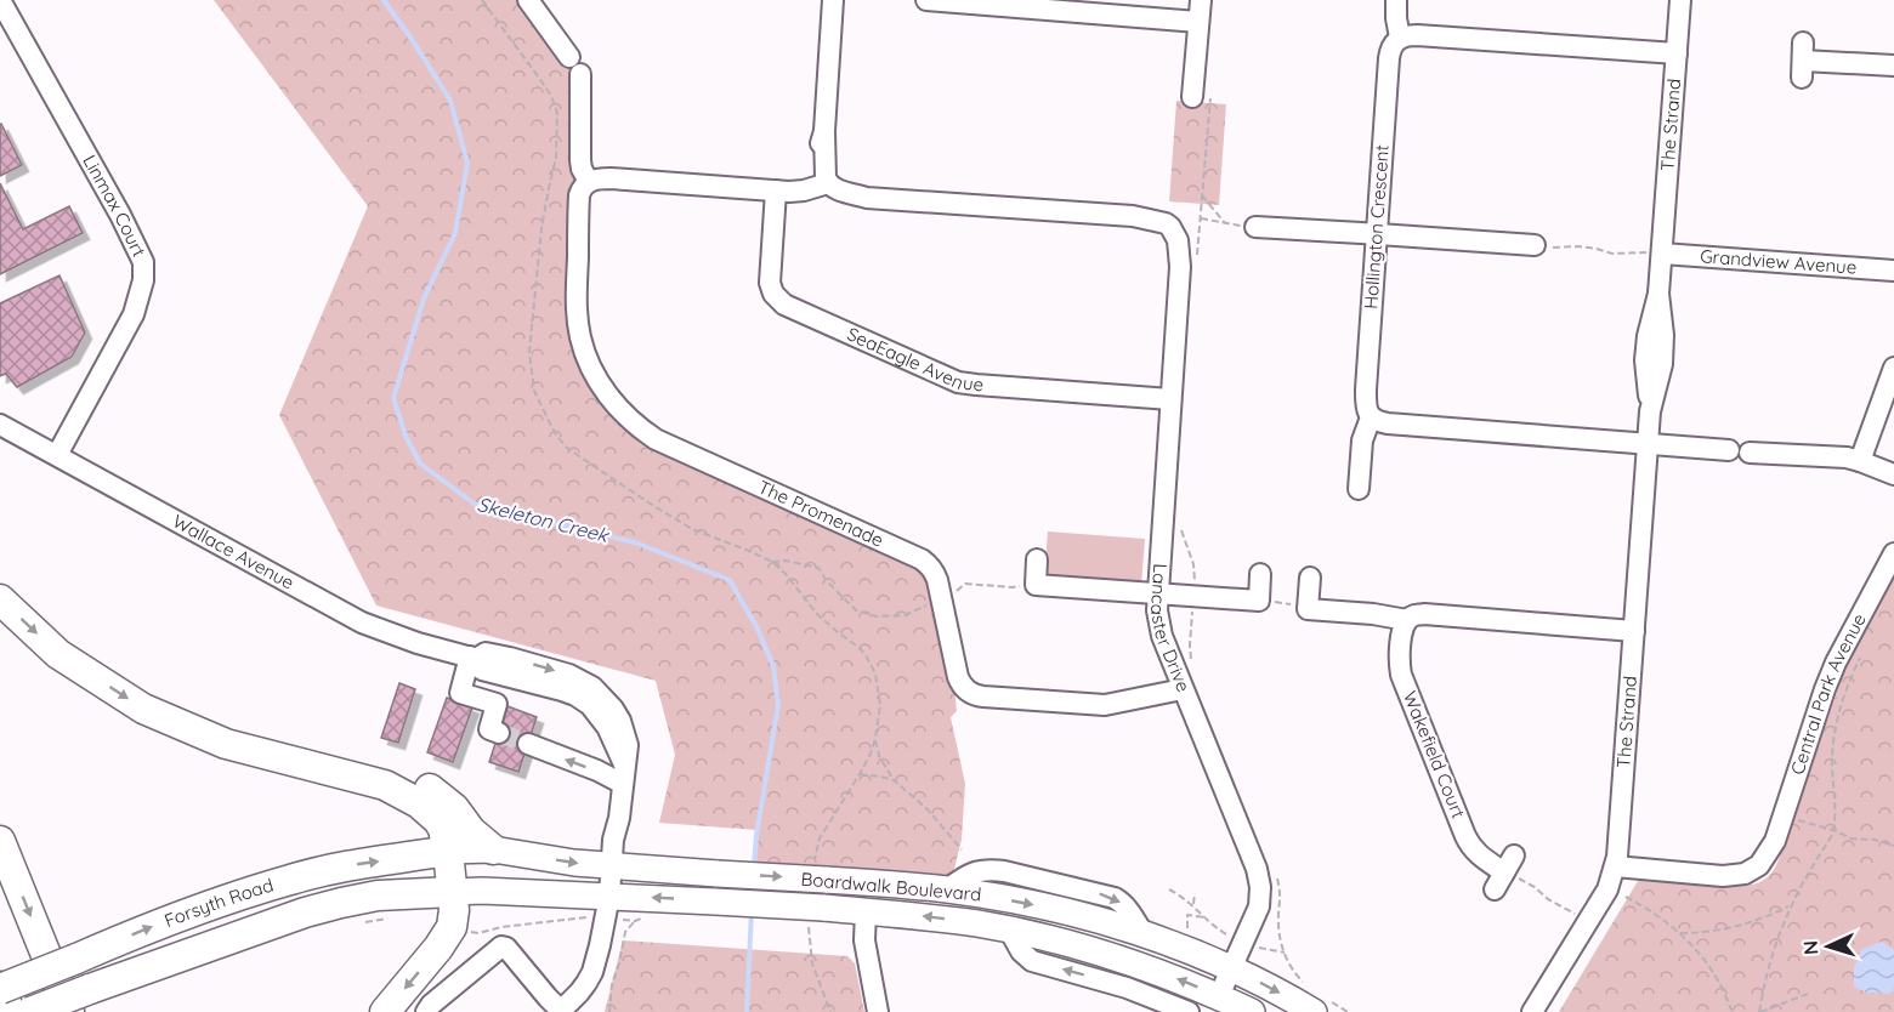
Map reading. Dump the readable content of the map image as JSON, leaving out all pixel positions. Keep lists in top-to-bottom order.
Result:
{
  "streets": {
    "highway": ["Forsyth Road"],
    "main road": ["Boardwalk Boulevard"],
    "street": [
      "The Strand",
      "Linmax Court",
      "Hollington Crescent",
      "Grandview Avenue",
      "SeaEagle Avenue",
      "The Promenade",
      "Wallace Avenue",
      "Lancaster Drive",
      "Central Park Avenue",
      "Wakefield Court"
    ]
  },
  "crossings": [
    ["The Strand", "Grandview Avenue"],
    ["The Strand", "Central Park Avenue"],
    ["Linmax Court", "Wallace Avenue"],
    ["SeaEagle Avenue", "Lancaster Drive"],
    ["The Promenade", "Lancaster Drive"],
    ["Wallace Avenue", "Boardwalk Boulevard"],
    ["Lancaster Drive", "Boardwalk Boulevard"],
    ["Boardwalk Boulevard", "Forsyth Road"]
  ],
  "water": ["Skeleton Creek"],
  "north": "left"
}
